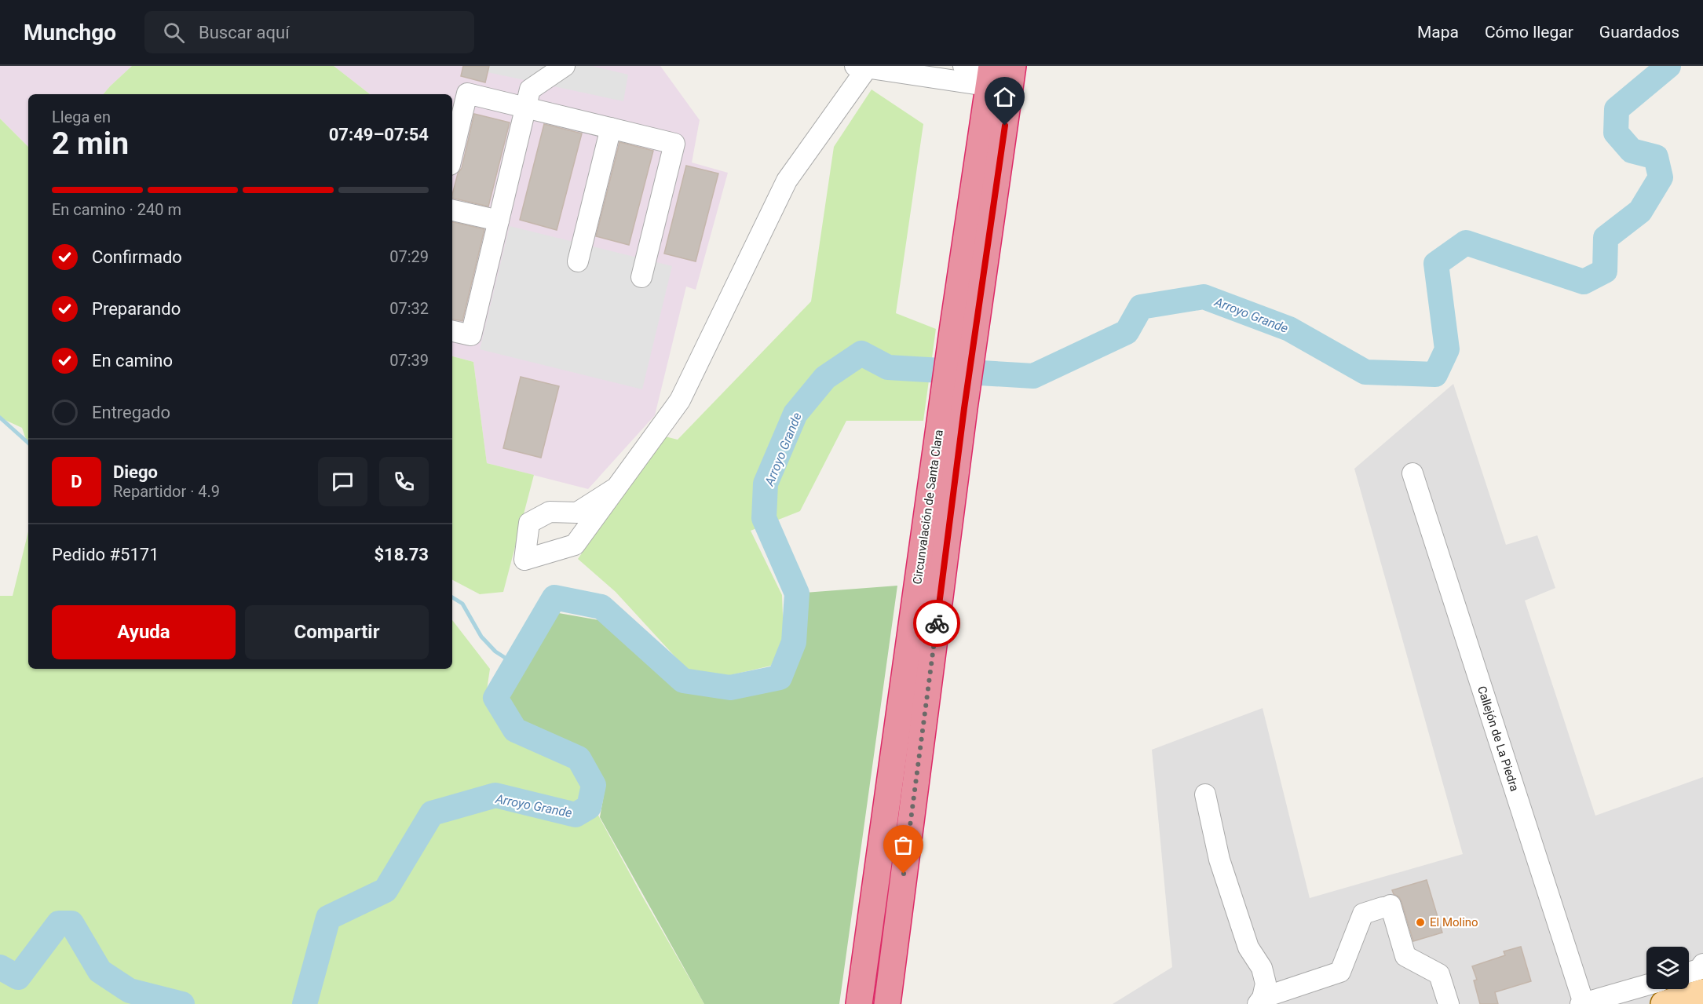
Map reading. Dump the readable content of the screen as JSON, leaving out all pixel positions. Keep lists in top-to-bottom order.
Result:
{
  "streets": {
    "highway": ["Circunvalación de Santa Clara"],
    "street": ["Callejón de La Piedra"]
  },
  "water": ["Arroyo Grande"],
  "places": ["El Molino"],
  "page": {
    "header": "Munchgo",
    "search": "Buscar aquí",
    "nav": ["Mapa", "Cómo llegar", "Guardados"],
    "heading": ["2 min", "Llega en", "07:49–07:54"],
    "panel": [
      "Diego",
      "Repartidor · 4.9",
      "Pedido #5171",
      "$18.73"
    ],
    "bar": "En camino · 240 m",
    "list": [
      ["Confirmado", "07:29"],
      ["Preparando", "07:32"],
      ["En camino", "07:39"],
      "Entregado"
    ],
    "round": "D",
    "buttons": ["Ayuda", "Compartir"]
  }
}
